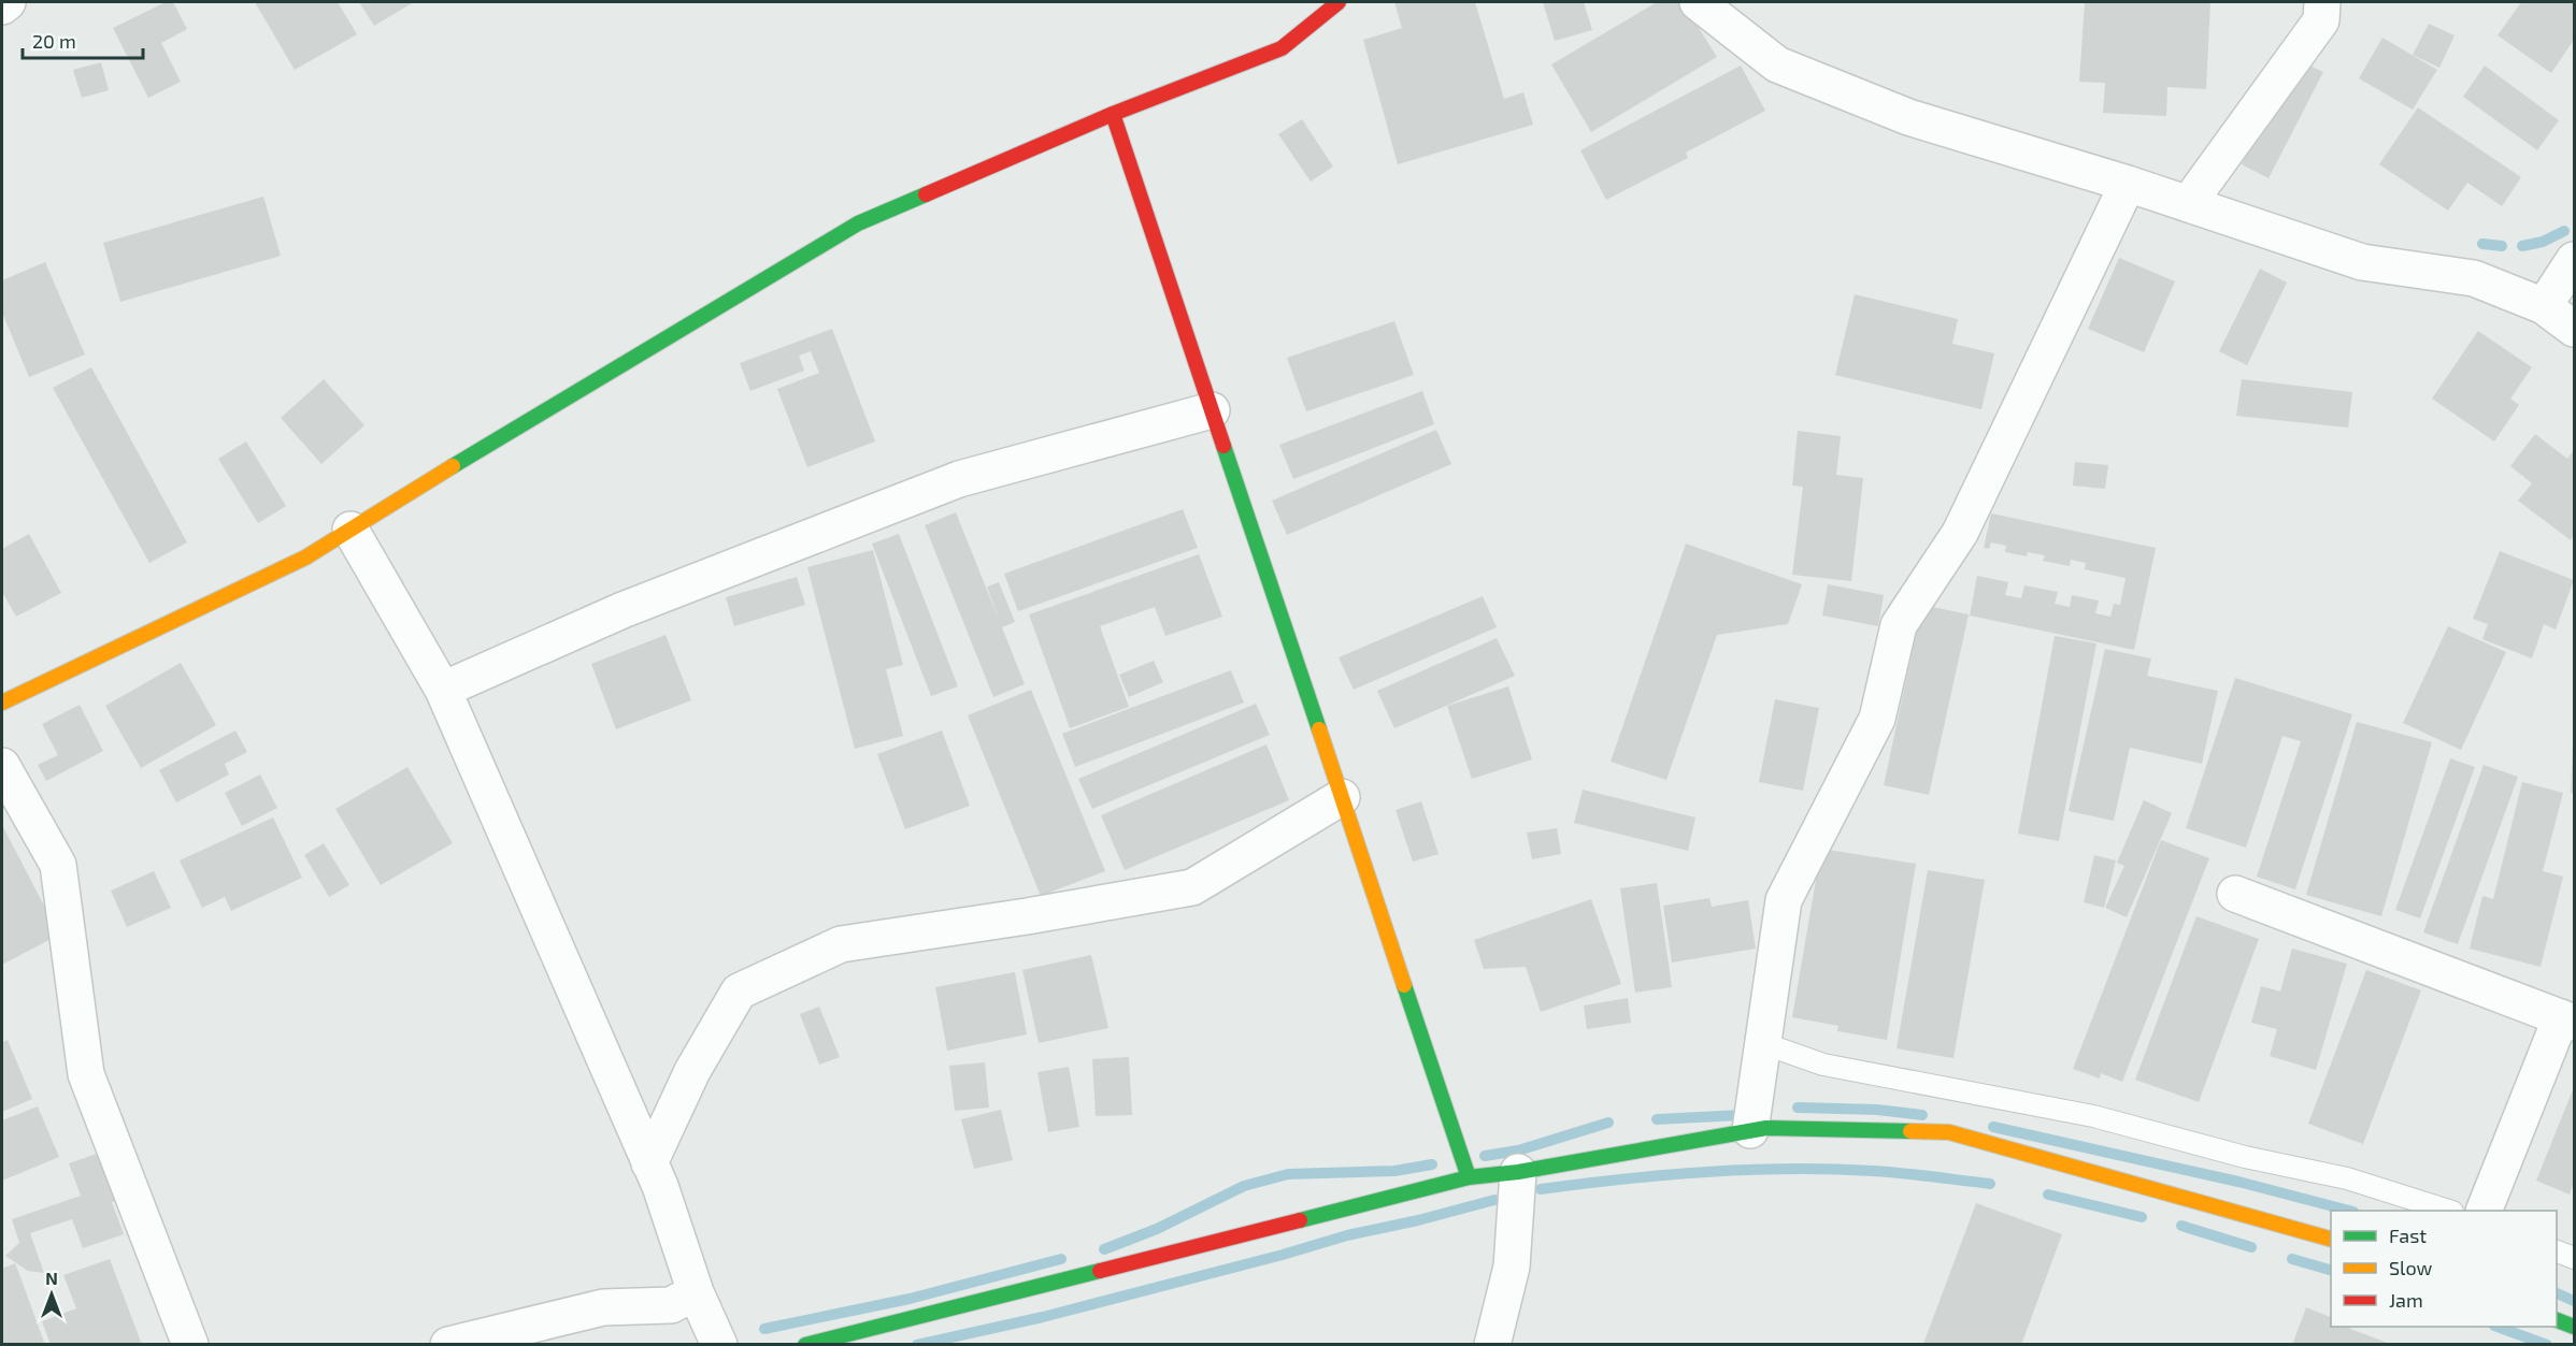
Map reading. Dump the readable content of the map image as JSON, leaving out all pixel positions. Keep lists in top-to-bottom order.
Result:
{
  "legend": ["Fast", "Slow", "Jam"],
  "scale_bar": "20 m",
  "north": "top"
}
